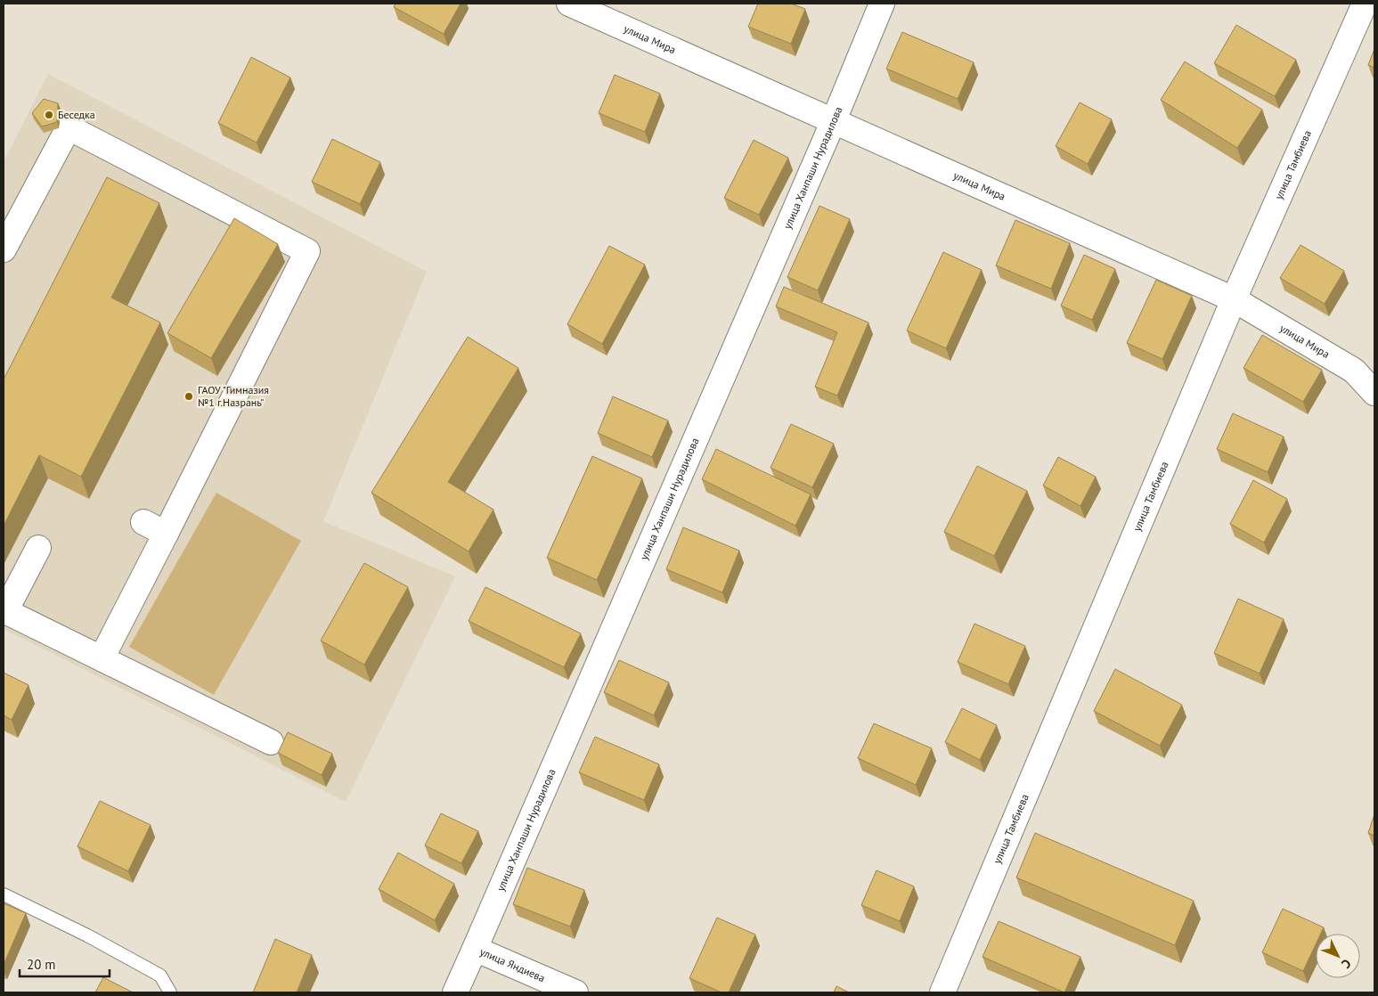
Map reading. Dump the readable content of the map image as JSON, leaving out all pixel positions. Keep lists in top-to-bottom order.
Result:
{
  "streets": {
    "street": [
      "улица Мира",
      "улица Тамбиева",
      "улица Ханпаши Нурадилова",
      "улица Яндиева"
    ]
  },
  "crossings": [
    ["улица Мира", "улица Тамбиева"],
    ["улица Мира", "улица Ханпаши Нурадилова"],
    ["улица Ханпаши Нурадилова", "улица Яндиева"]
  ],
  "places": ["Беседка", "ГАОУ \"Гимназия №1 г.Назрань\""],
  "scale_bar": "20 m",
  "north": "bottom right"
}
